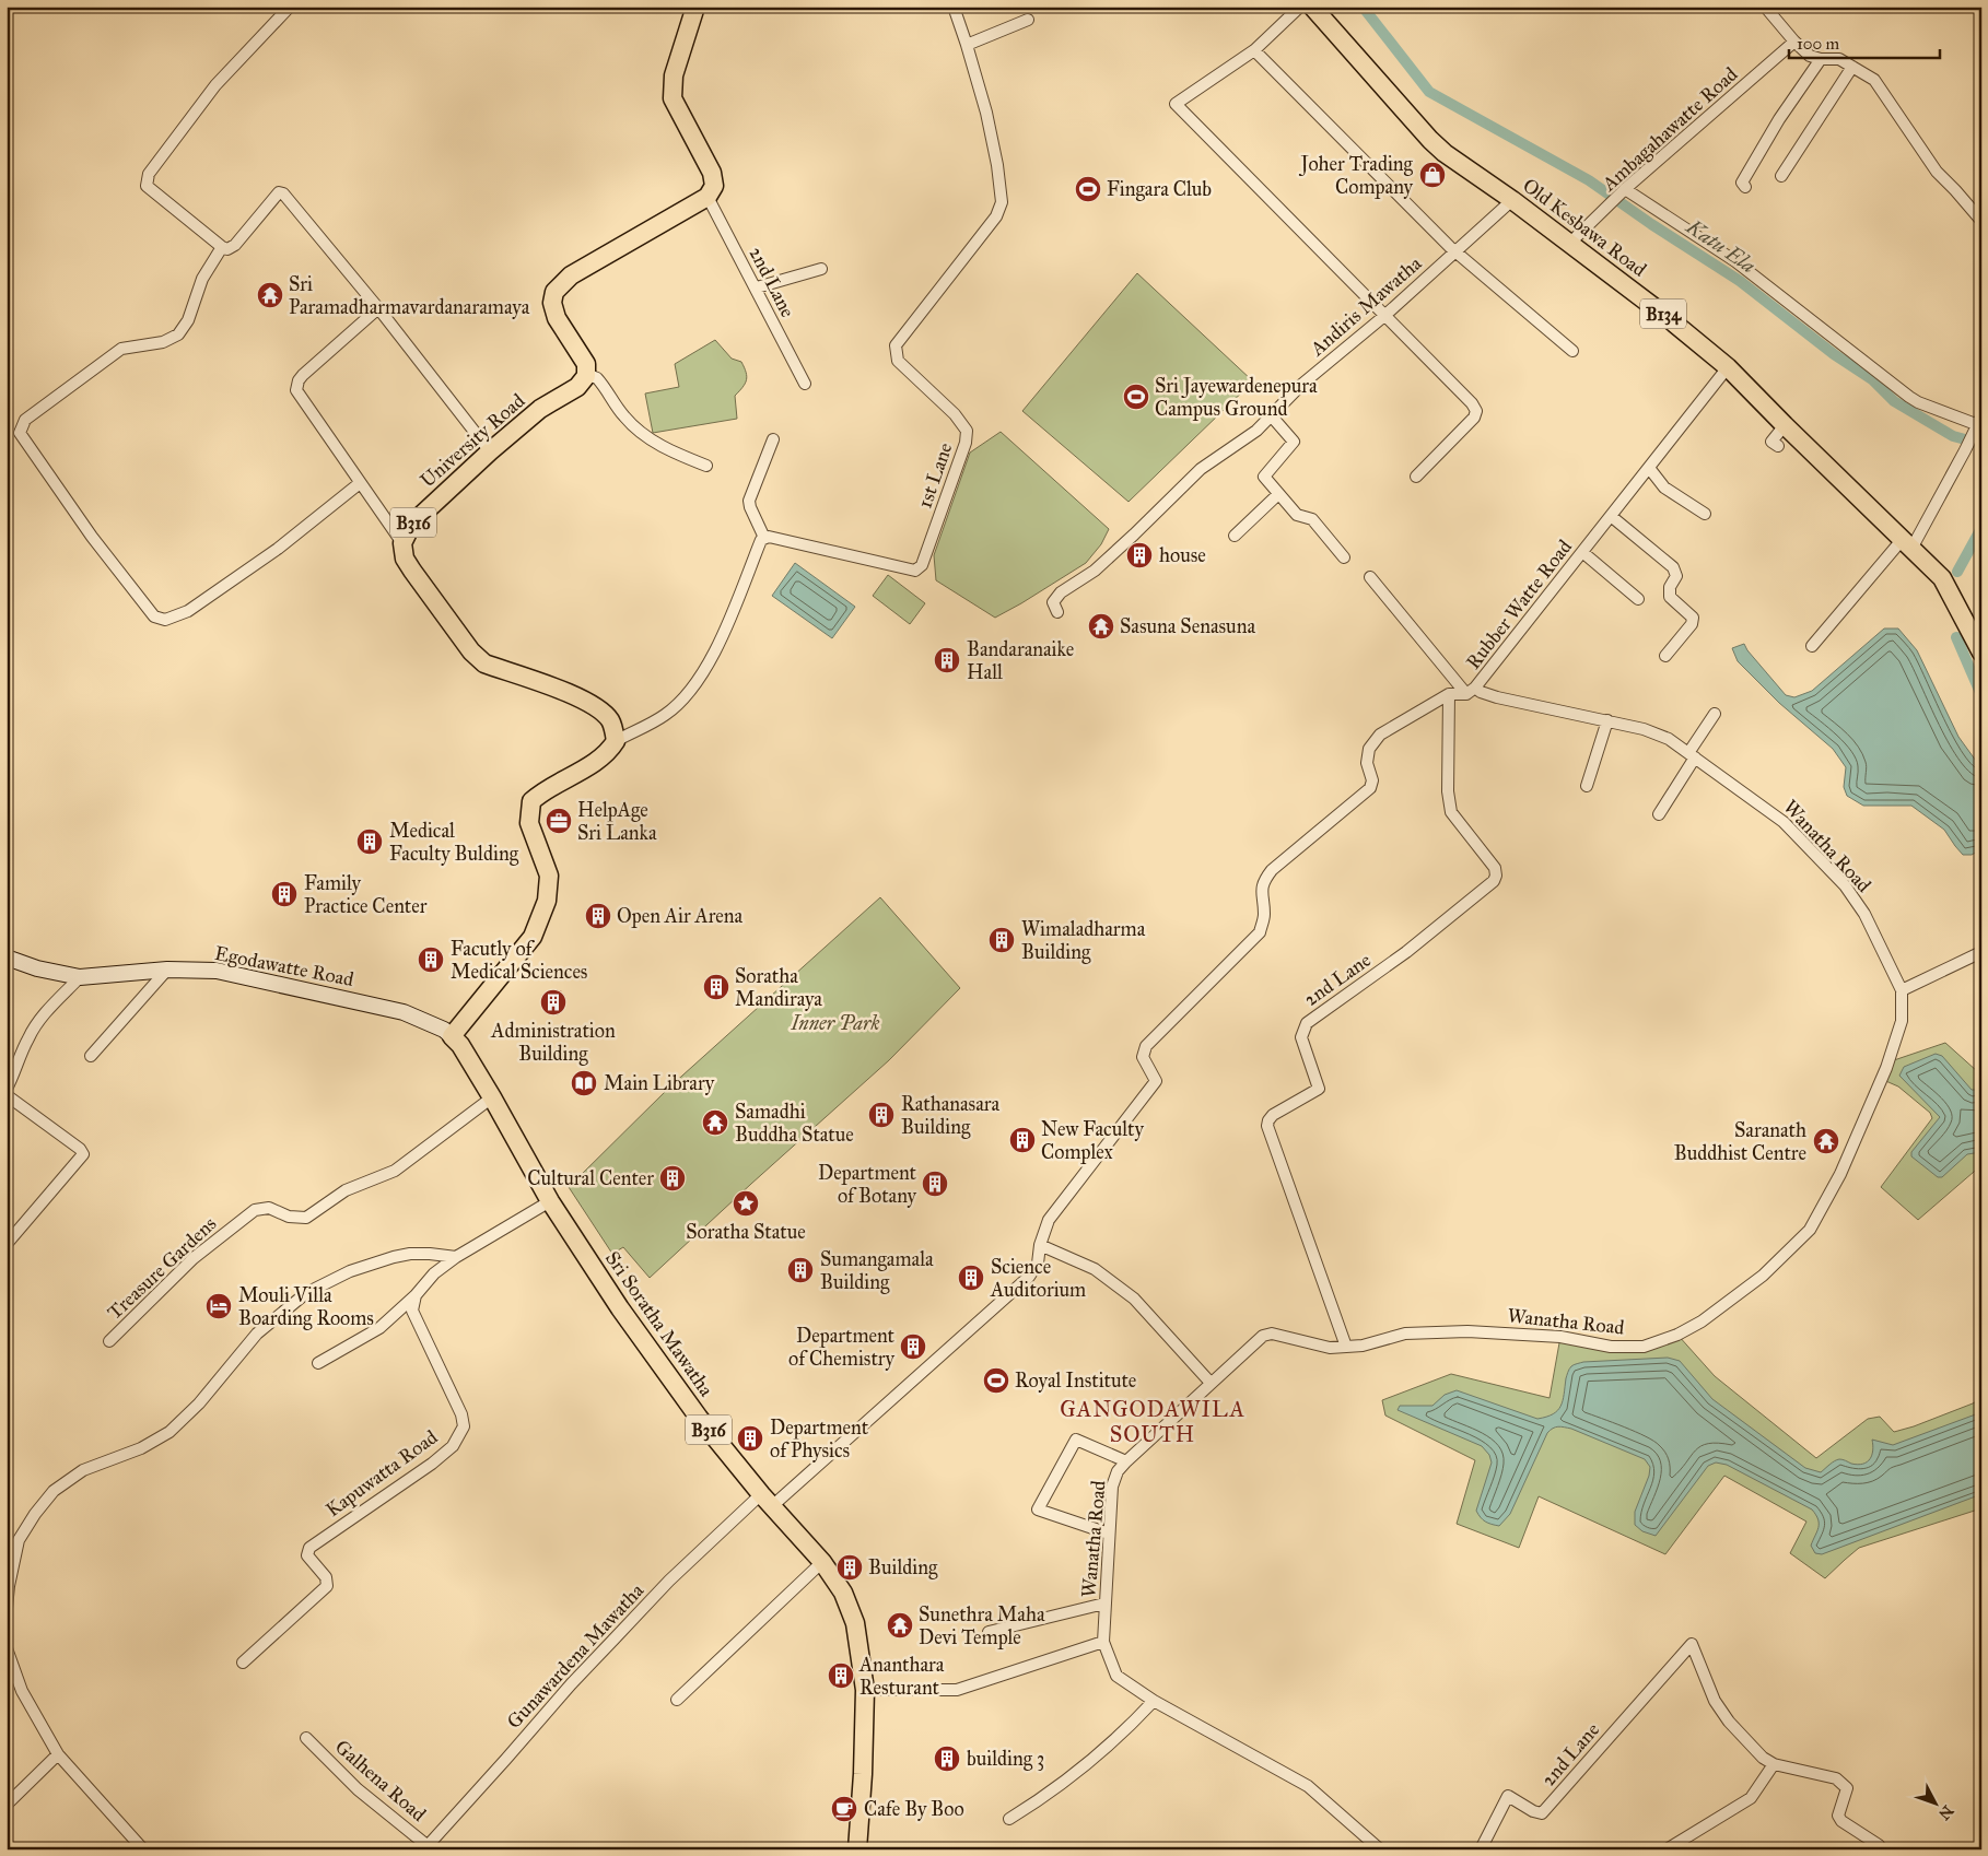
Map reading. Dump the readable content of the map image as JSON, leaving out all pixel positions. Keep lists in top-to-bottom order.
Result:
{
  "streets": {
    "main road": [
      "Old Kesbawa Road",
      "B134",
      "University Road",
      "B316",
      "Sri Soratha Mawatha"
    ],
    "street": [
      "Ambagahawatte Road",
      "2nd Lane",
      "Andiris Mawatha",
      "1st Lane",
      "Rubber Watte Road",
      "Wanatha Road",
      "Egodawatte Road",
      "Treasure Gardens",
      "Kapuwatta Road",
      "Gunawardena Mawatha",
      "Galhena Road"
    ]
  },
  "crossings": [
    ["Ambagahawatte Road", "Old Kesbawa Road"],
    ["Old Kesbawa Road", "Andiris Mawatha"],
    ["Old Kesbawa Road", "Rubber Watte Road"],
    ["2nd Lane", "Rubber Watte Road"],
    ["2nd Lane", "Wanatha Road"],
    ["University Road", "B316"],
    ["Rubber Watte Road", "Wanatha Road"],
    ["Rubber Watte Road", "Sri Soratha Mawatha"],
    ["Rubber Watte Road", "Gunawardena Mawatha"],
    ["Egodawatte Road", "Sri Soratha Mawatha"],
    ["Treasure Gardens", "Sri Soratha Mawatha"],
    ["Sri Soratha Mawatha", "Gunawardena Mawatha"],
    ["Gunawardena Mawatha", "Galhena Road"]
  ],
  "districts": ["GANGODAWILA SOUTH"],
  "water": ["Katu Ela"],
  "parks": ["Inner Park"],
  "places": {
    "shop": ["Joher Trading Company"],
    "sports": ["Fingara Club", "Sri Jayewardenepura Campus Ground", "Royal Institute"],
    "temple": [
      "Sri Paramadharmavardanaramaya",
      "Sasuna Senasuna",
      "Samadhi Buddha Statue",
      "Saranath Buddhist Centre",
      "Sunethra Maha Devi Temple"
    ],
    "building": [
      "house",
      "Bandaranaike Hall",
      "Medical Faculty Bulding",
      "Family Practice Center",
      "Open Air Arena",
      "Wimaladharma Building",
      "Facutly of Medical Sciences",
      "Soratha Mandiraya",
      "Administration Building",
      "Rathanasara Building",
      "New Faculty Complex",
      "Cultural Center",
      "Department of Botany",
      "Sumangamala Building",
      "Science Auditorium",
      "Department of Chemistry",
      "Department of Physics",
      "Building",
      "Ananthara Resturant",
      "building 3"
    ],
    "office": ["HelpAge Sri Lanka"],
    "library": ["Main Library"],
    "place": ["Soratha Statue"],
    "hotel": ["Mouli Villa Boarding Rooms"],
    "cafe": ["Cafe By Boo"]
  },
  "scale_bar": "100 m",
  "north": "bottom right"
}
